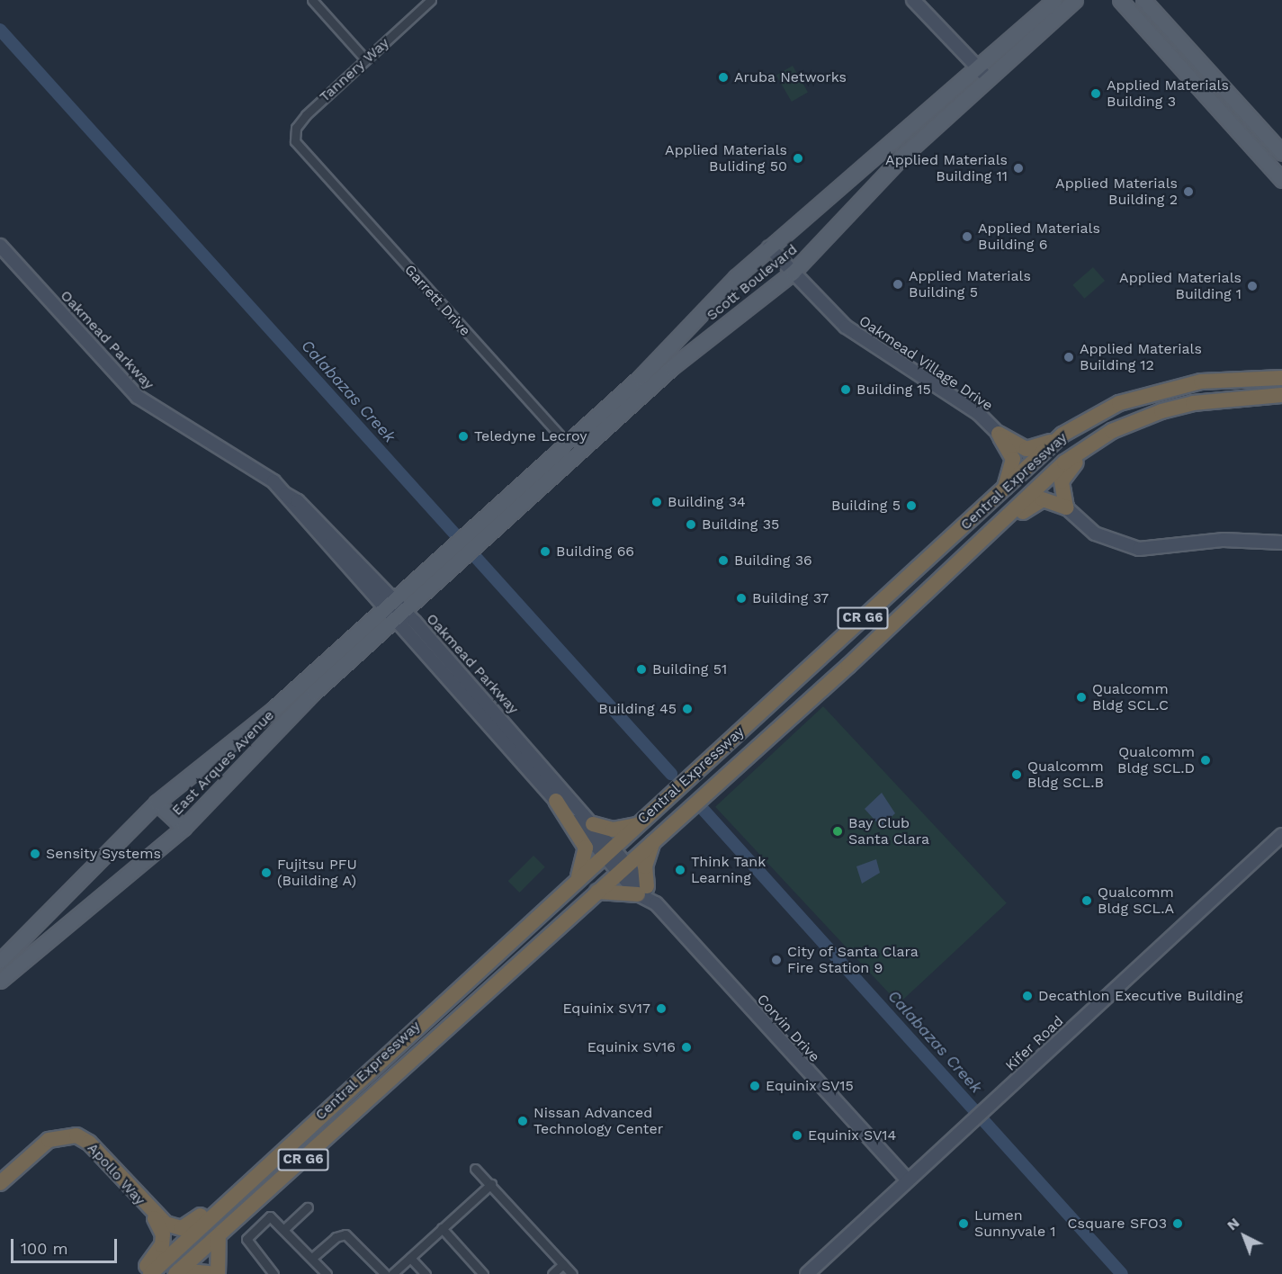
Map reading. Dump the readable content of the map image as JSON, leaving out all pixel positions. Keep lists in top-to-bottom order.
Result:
{
  "streets": {
    "highway": ["Central Expressway", "CR G6", "Apollo Way"],
    "main road": [
      "Scott Boulevard",
      "Oakmead Parkway",
      "Oakmead Village Drive",
      "East Arques Avenue",
      "Corvin Drive",
      "Kifer Road"
    ],
    "street": ["Tannery Way", "Garrett Drive"]
  },
  "crossings": [
    ["Tannery Way", "Garrett Drive"],
    ["Scott Boulevard", "Garrett Drive"],
    ["Scott Boulevard", "Oakmead Village Drive"],
    ["Scott Boulevard", "East Arques Avenue"],
    ["Oakmead Parkway", "Central Expressway"],
    ["Oakmead Parkway", "East Arques Avenue"],
    ["Oakmead Parkway", "Corvin Drive"],
    ["Central Expressway", "Corvin Drive"],
    ["Corvin Drive", "Kifer Road"]
  ],
  "water": ["Calabazas Creek"],
  "places": [
    "Aruba Networks",
    "Applied Materials Building 3",
    "Applied Materials Buliding 50",
    "Applied Materials Building 11",
    "Applied Materials Building 2",
    "Applied Materials Building 6",
    "Applied Materials Building 5",
    "Applied Materials Building 1",
    "Applied Materials Building 12",
    "Building 15",
    "Teledyne Lecroy",
    "Building 34",
    "Building 5",
    "Building 35",
    "Building 66",
    "Building 36",
    "Building 37",
    "Building 51",
    "Qualcomm Bldg SCL.C",
    "Building 45",
    "Qualcomm Bldg SCL.D",
    "Qualcomm Bldg SCL.B",
    "Bay Club Santa Clara",
    "Sensity Systems",
    "Think Tank Learning",
    "Fujitsu PFU (Building A)",
    "Qualcomm Bldg SCL.A",
    "City of Santa Clara Fire Station 9",
    "Decathlon Executive Building",
    "Equinix SV17",
    "Equinix SV16",
    "Equinix SV15",
    "Nissan Advanced Technology Center",
    "Equinix SV14",
    "Lumen Sunnyvale 1",
    "Csquare SFO3"
  ],
  "scale_bar": "100 m",
  "north": "top left"
}
